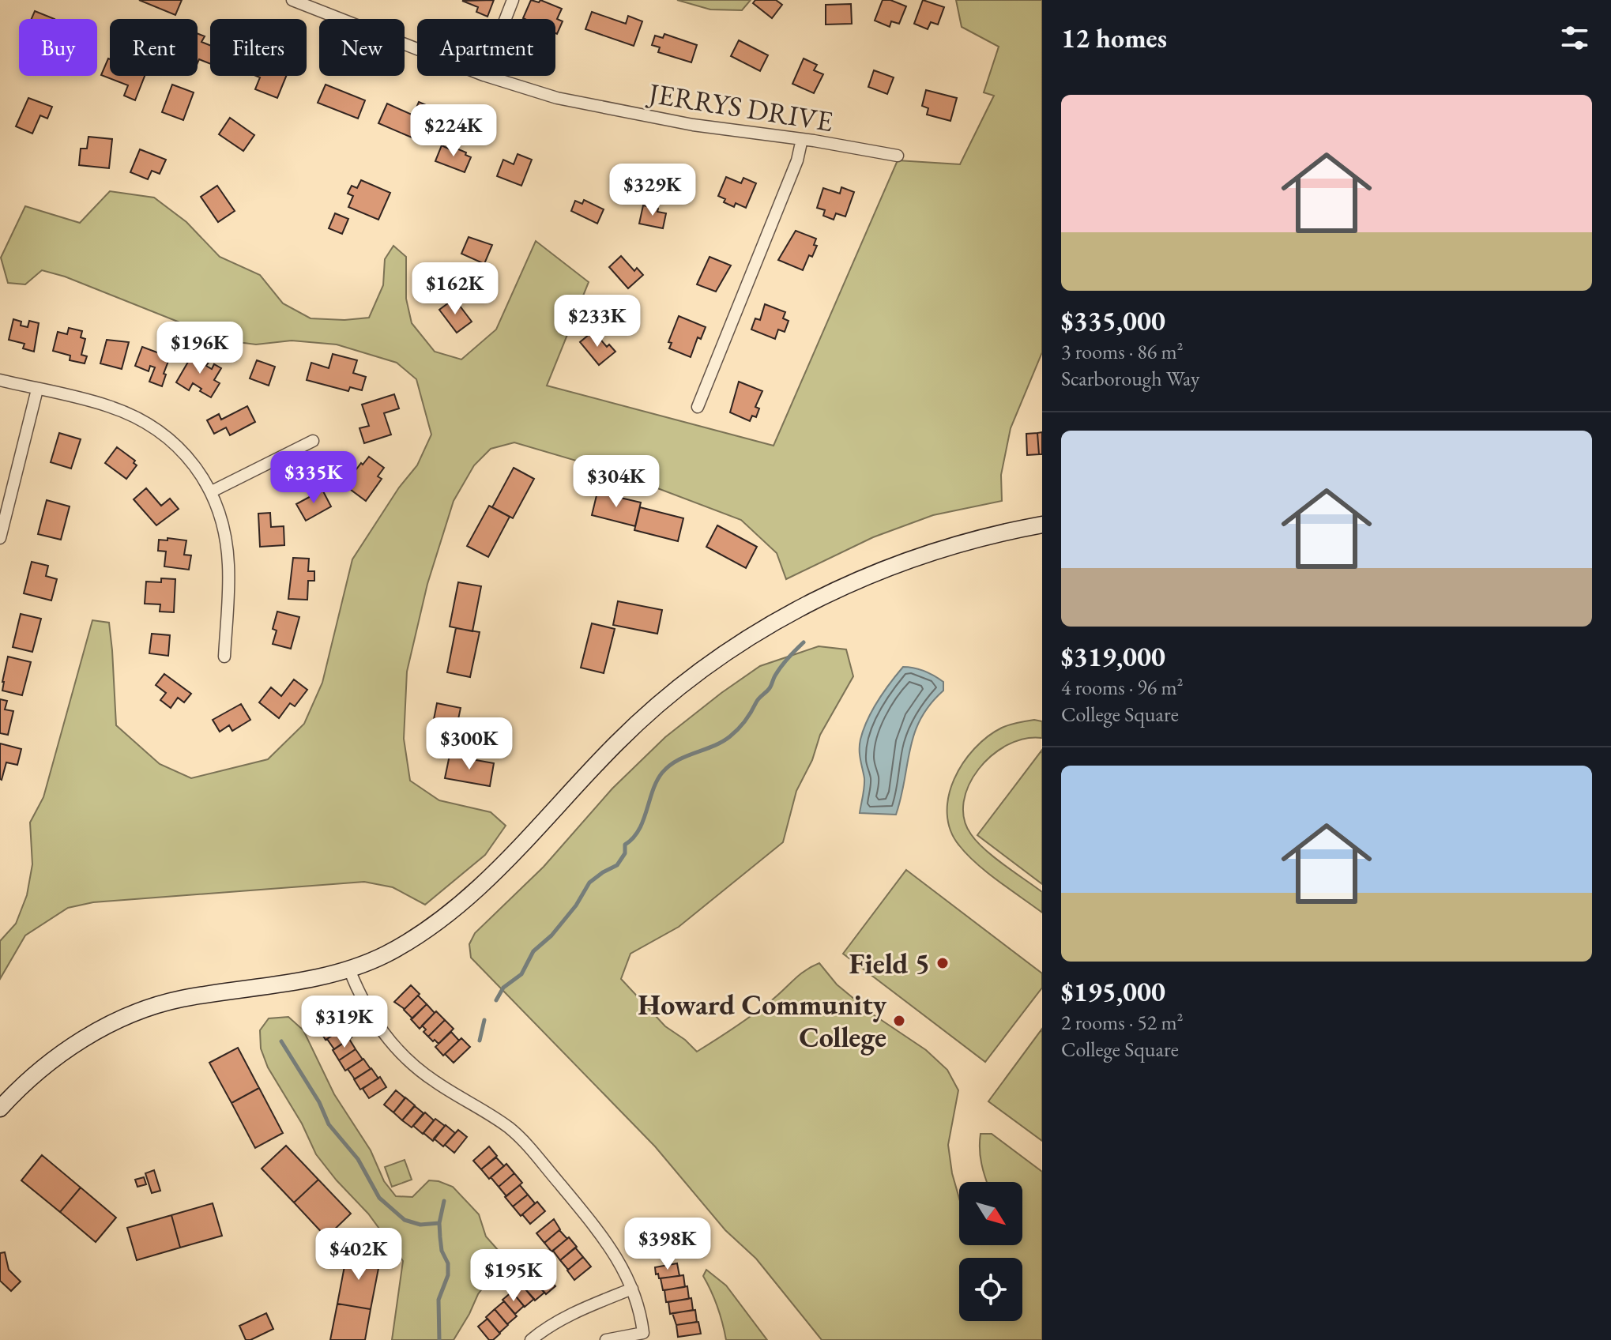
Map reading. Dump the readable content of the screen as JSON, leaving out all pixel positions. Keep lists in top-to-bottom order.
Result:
{
  "streets": {
    "street": ["JERRYS DRIVE"]
  },
  "places": ["Field 5", "Howard Community College"],
  "north": "bottom right",
  "page": {
    "heading": "12 homes",
    "chip": [
      "Buy",
      "Rent",
      "Filters",
      "New",
      "Apartment"
    ],
    "list": [
      {
        "name": "$335,000",
        "note": "3 rooms · 86 m² · Scarborough Way"
      },
      {
        "name": "$319,000",
        "note": "4 rooms · 96 m² · College Square"
      },
      {
        "name": "$195,000",
        "note": "2 rooms · 52 m² · College Square"
      }
    ],
    "price": [
      "$224K",
      "$329K",
      "$162K",
      "$233K",
      "$196K",
      "$335K",
      "$304K",
      "$300K",
      "$319K",
      "$398K",
      "$402K",
      "$195K"
    ]
  }
}
